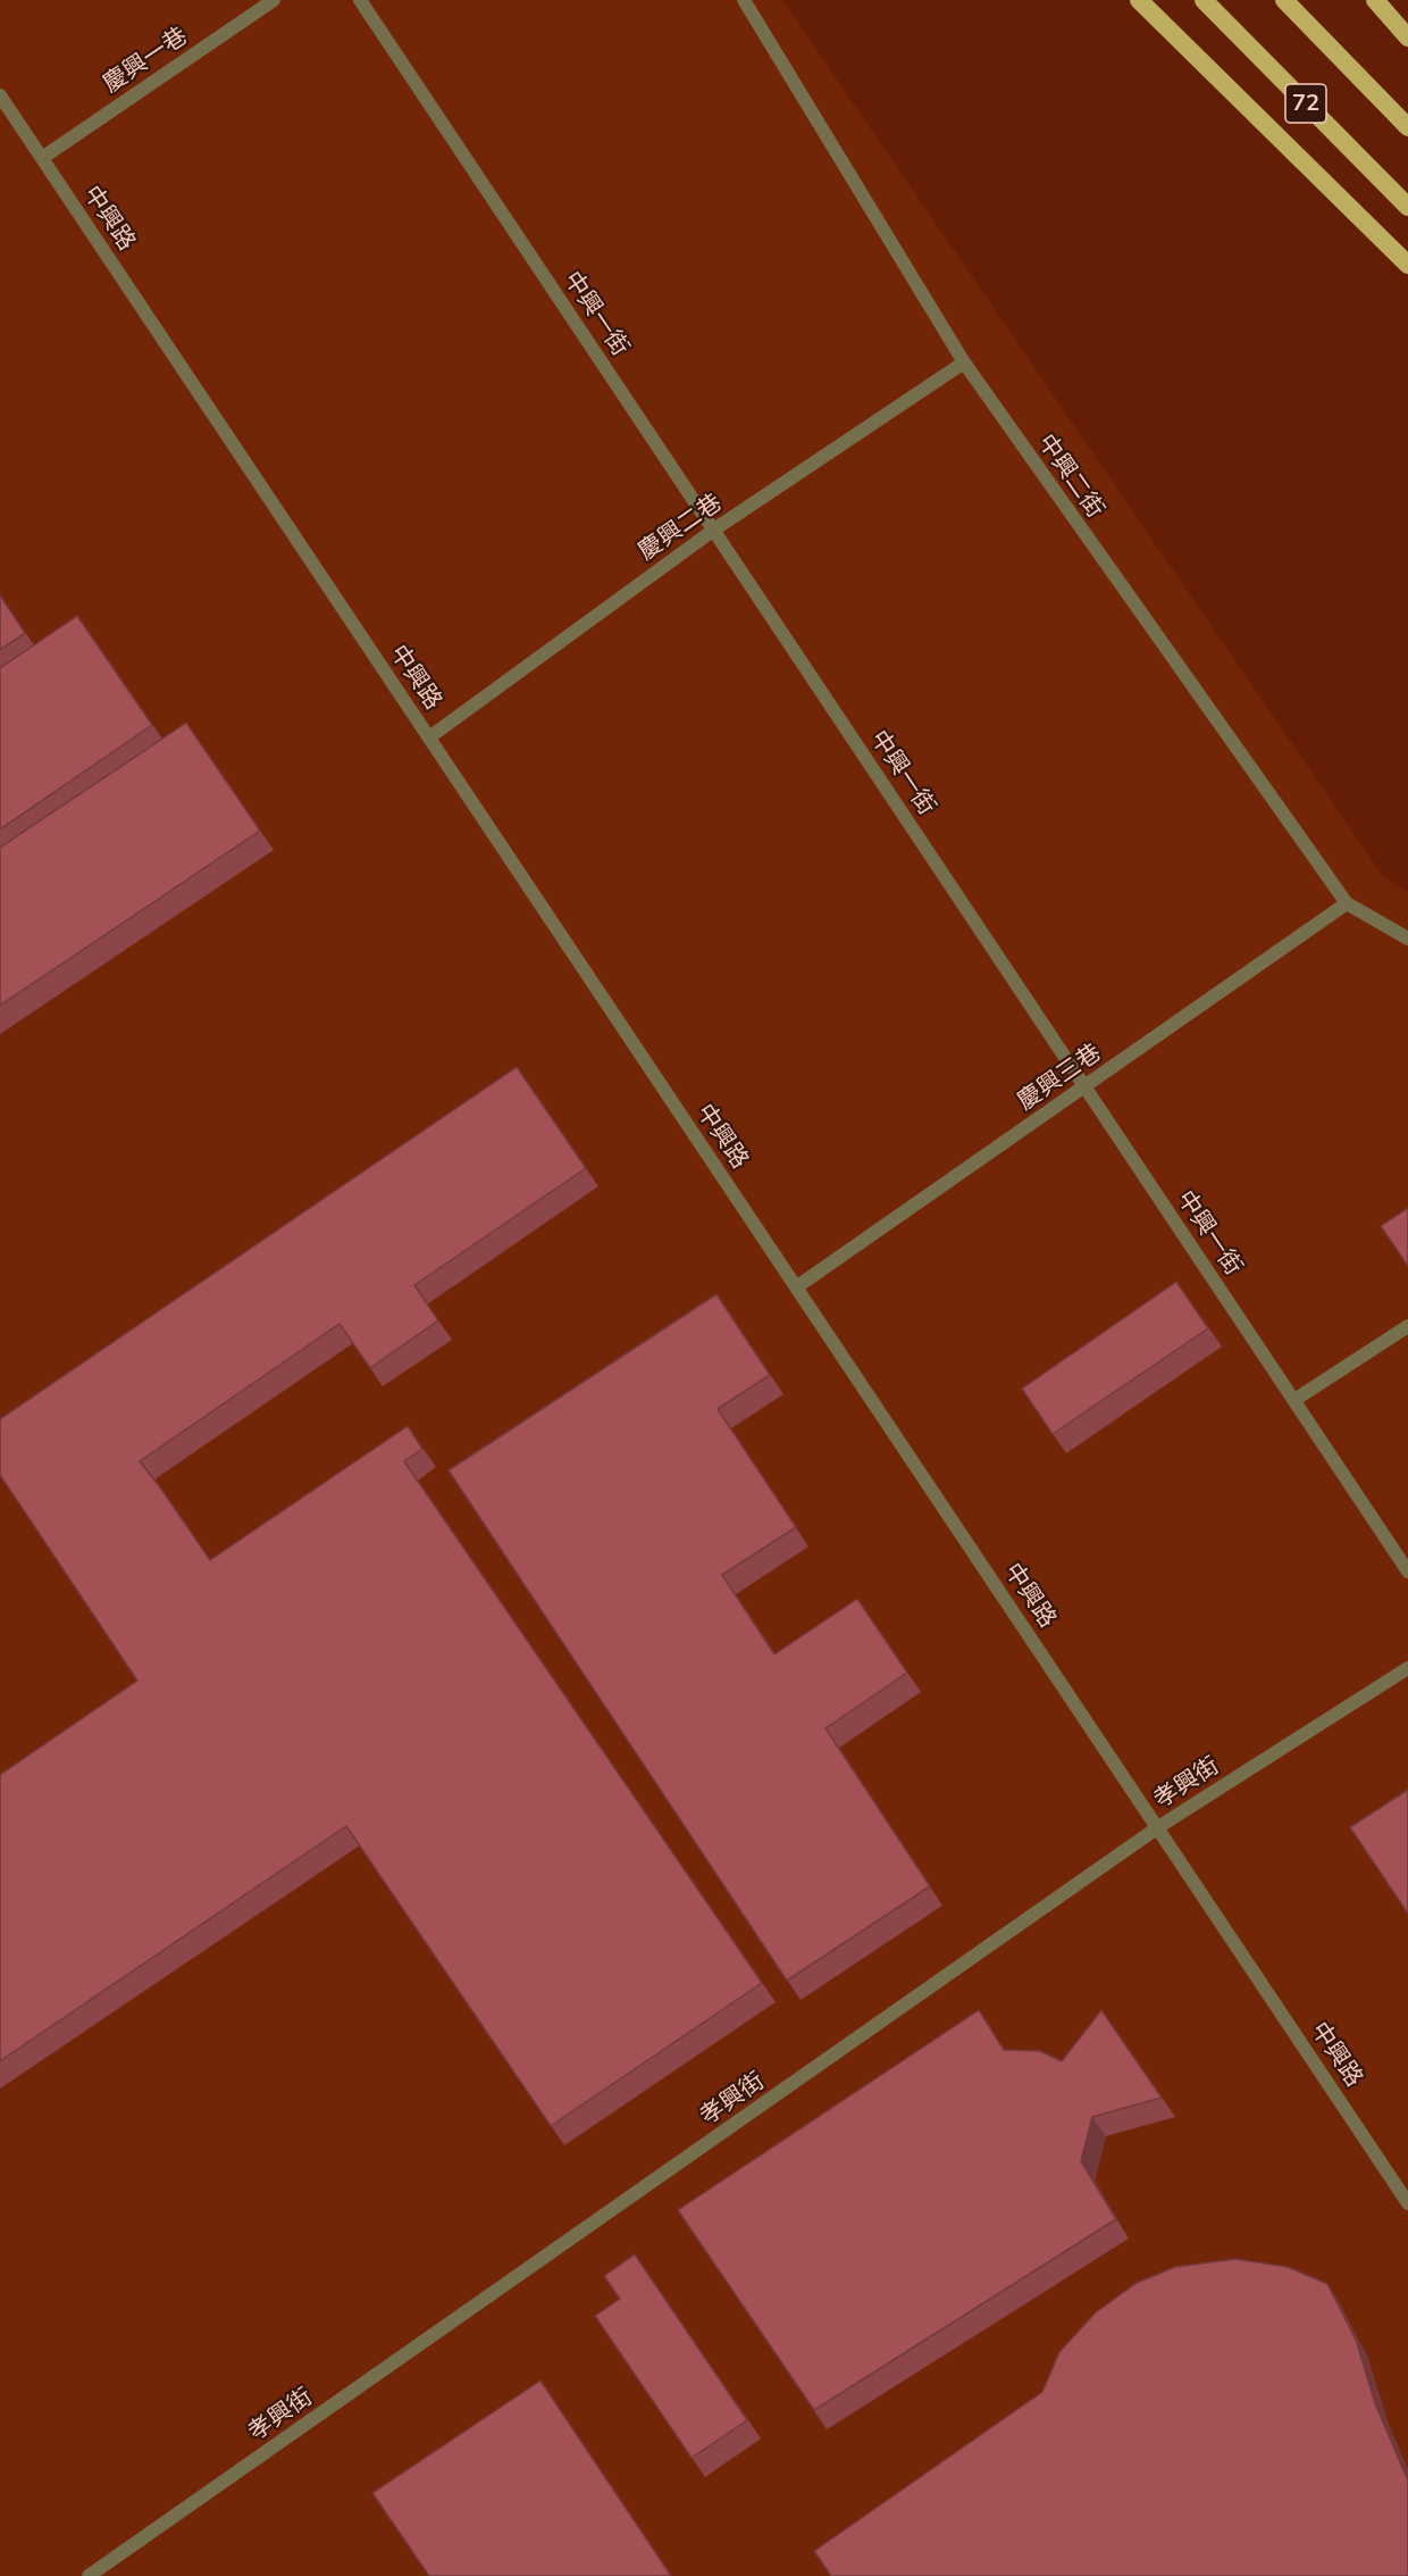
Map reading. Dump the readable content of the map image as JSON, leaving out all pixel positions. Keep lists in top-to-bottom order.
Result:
{
  "streets": {
    "highway": ["72"],
    "street": [
      "慶興一巷",
      "中興路",
      "中興一街",
      "中興二街",
      "慶興二巷",
      "慶興三巷",
      "孝興街"
    ]
  },
  "crossings": [
    ["慶興一巷", "中興路"],
    ["中興路", "慶興二巷"],
    ["中興路", "慶興三巷"],
    ["中興路", "孝興街"],
    ["中興一街", "慶興二巷"],
    ["中興一街", "慶興三巷"],
    ["中興二街", "慶興二巷"],
    ["中興二街", "慶興三巷"]
  ]
}
